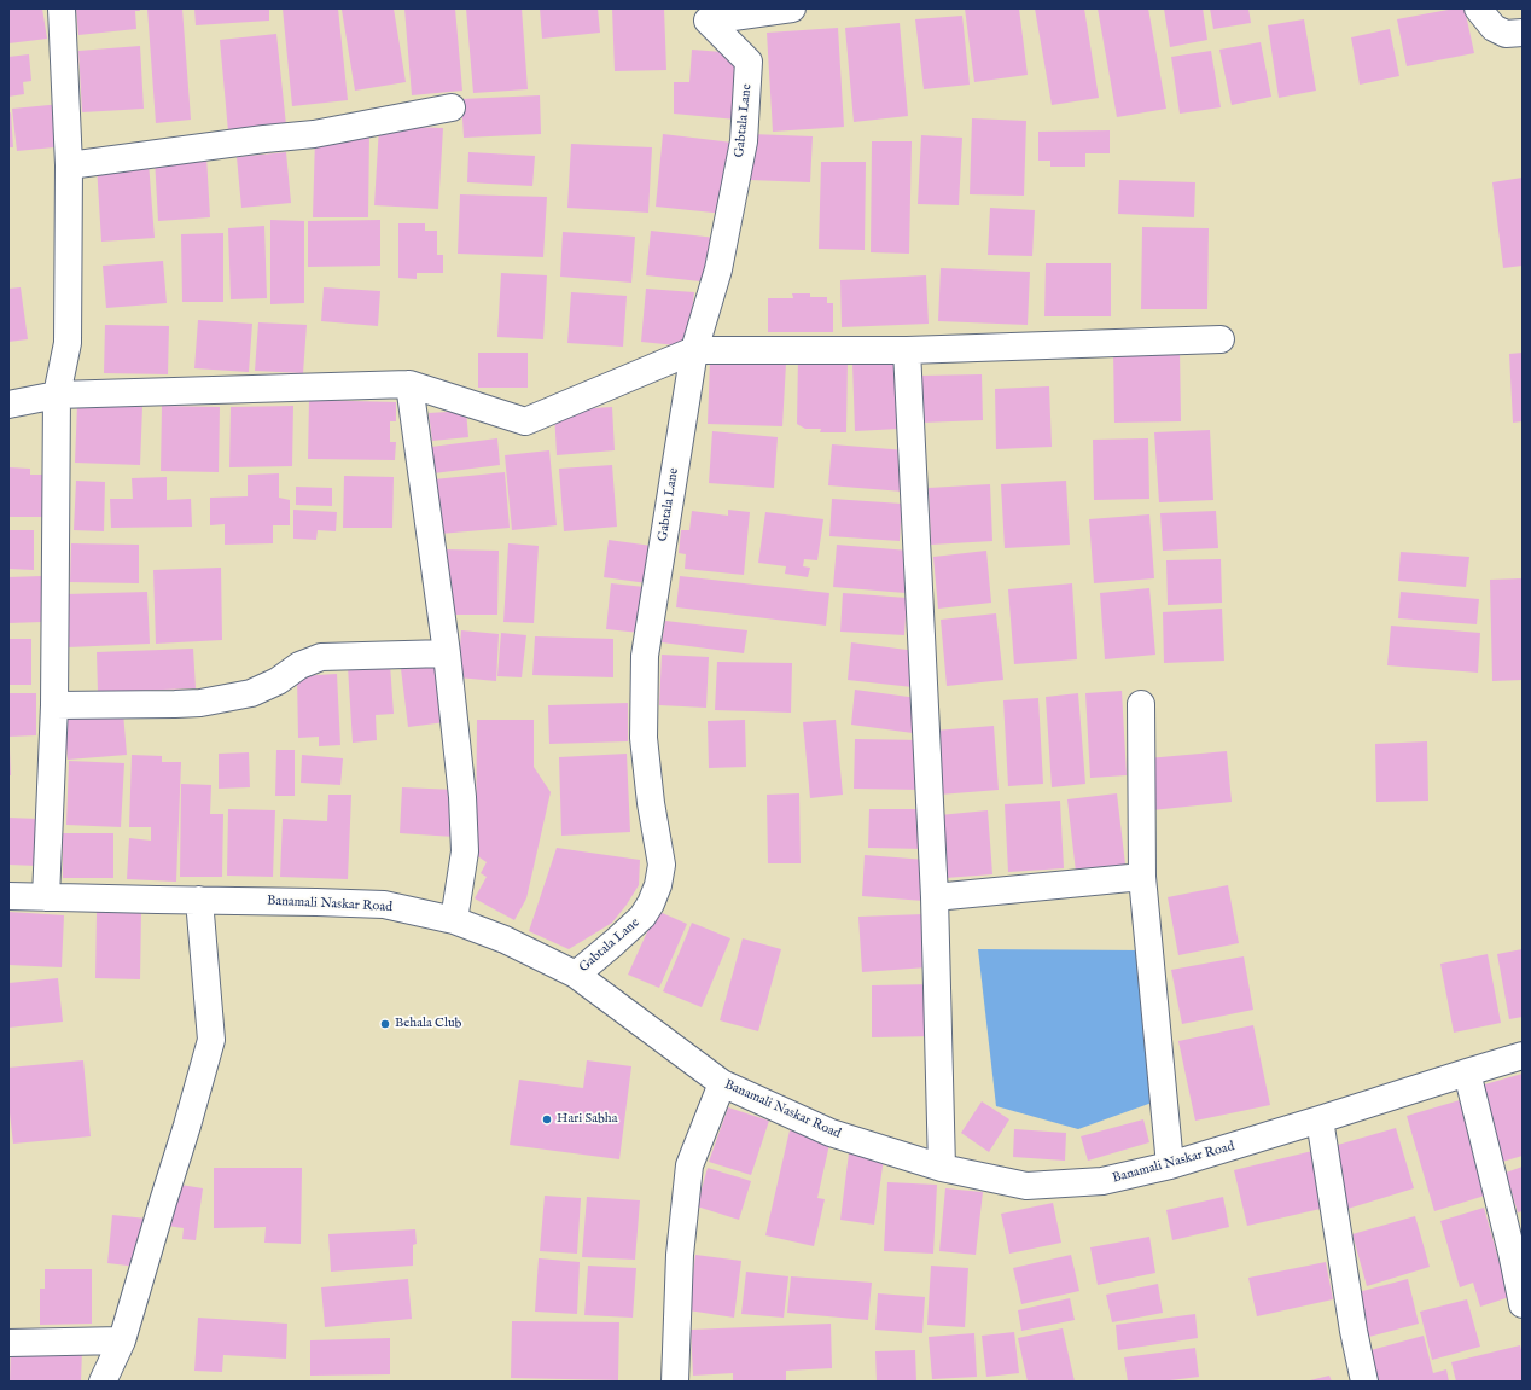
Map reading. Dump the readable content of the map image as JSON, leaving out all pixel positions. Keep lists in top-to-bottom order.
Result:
{
  "streets": {
    "street": ["Gabtala Lane", "Banamali Naskar Road"]
  },
  "crossings": [
    ["Gabtala Lane", "Banamali Naskar Road"]
  ],
  "places": ["Behala Club", "Hari Sabha"]
}
